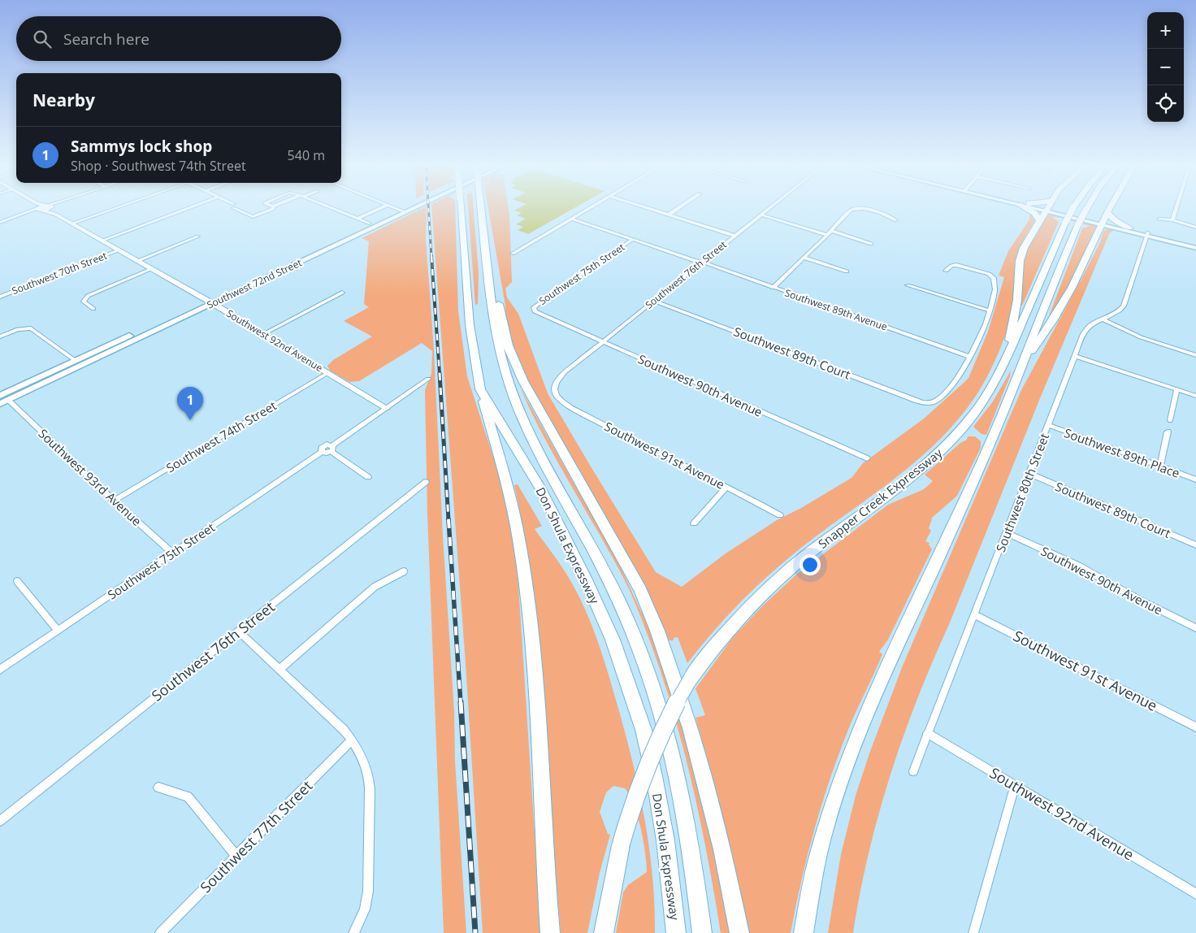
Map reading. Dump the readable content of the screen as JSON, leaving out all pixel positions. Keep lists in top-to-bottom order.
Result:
{
  "streets": {
    "highway": ["Snapper Creek Expressway", "Don Shula Expressway"],
    "main road": ["Southwest 72nd Street"],
    "street": [
      "Southwest 70th Street",
      "Southwest 75th Street",
      "Southwest 76th Street",
      "Southwest 89th Avenue",
      "Southwest 92nd Avenue",
      "Southwest 89th Court",
      "Southwest 90th Avenue",
      "Southwest 74th Street",
      "Southwest 89th Place",
      "Southwest 91st Avenue",
      "Southwest 93rd Avenue",
      "Southwest 80th Street",
      "Southwest 77th Street"
    ]
  },
  "crossings": [
    ["Southwest 70th Street", "Southwest 92nd Avenue"],
    ["Southwest 75th Street", "Southwest 89th Avenue"],
    ["Southwest 75th Street", "Southwest 90th Avenue"],
    ["Southwest 75th Street", "Southwest 93rd Avenue"],
    ["Southwest 76th Street", "Southwest 89th Avenue"],
    ["Southwest 76th Street", "Southwest 89th Court"],
    ["Southwest 76th Street", "Southwest 90th Avenue"],
    ["Southwest 76th Street", "Southwest 91st Avenue"],
    ["Southwest 72nd Street", "Southwest 92nd Avenue"],
    ["Southwest 72nd Street", "Southwest 93rd Avenue"],
    ["Southwest 89th Avenue", "Southwest 89th Court"],
    ["Southwest 92nd Avenue", "Southwest 74th Street"],
    ["Southwest 92nd Avenue", "Southwest 80th Street"],
    ["Southwest 89th Court", "Southwest 80th Street"],
    ["Southwest 90th Avenue", "Southwest 80th Street"],
    ["Southwest 74th Street", "Southwest 93rd Avenue"],
    ["Southwest 89th Place", "Southwest 80th Street"],
    ["Southwest 91st Avenue", "Southwest 80th Street"]
  ],
  "page": {
    "map_buttons": ["+", "−"],
    "search": "Search here",
    "heading": "Nearby",
    "list": [
      {
        "mark": "1",
        "name": "Sammys lock shop",
        "note": "Shop · Southwest 74th Street",
        "value": "540 m"
      }
    ],
    "pins": "1"
  }
}
